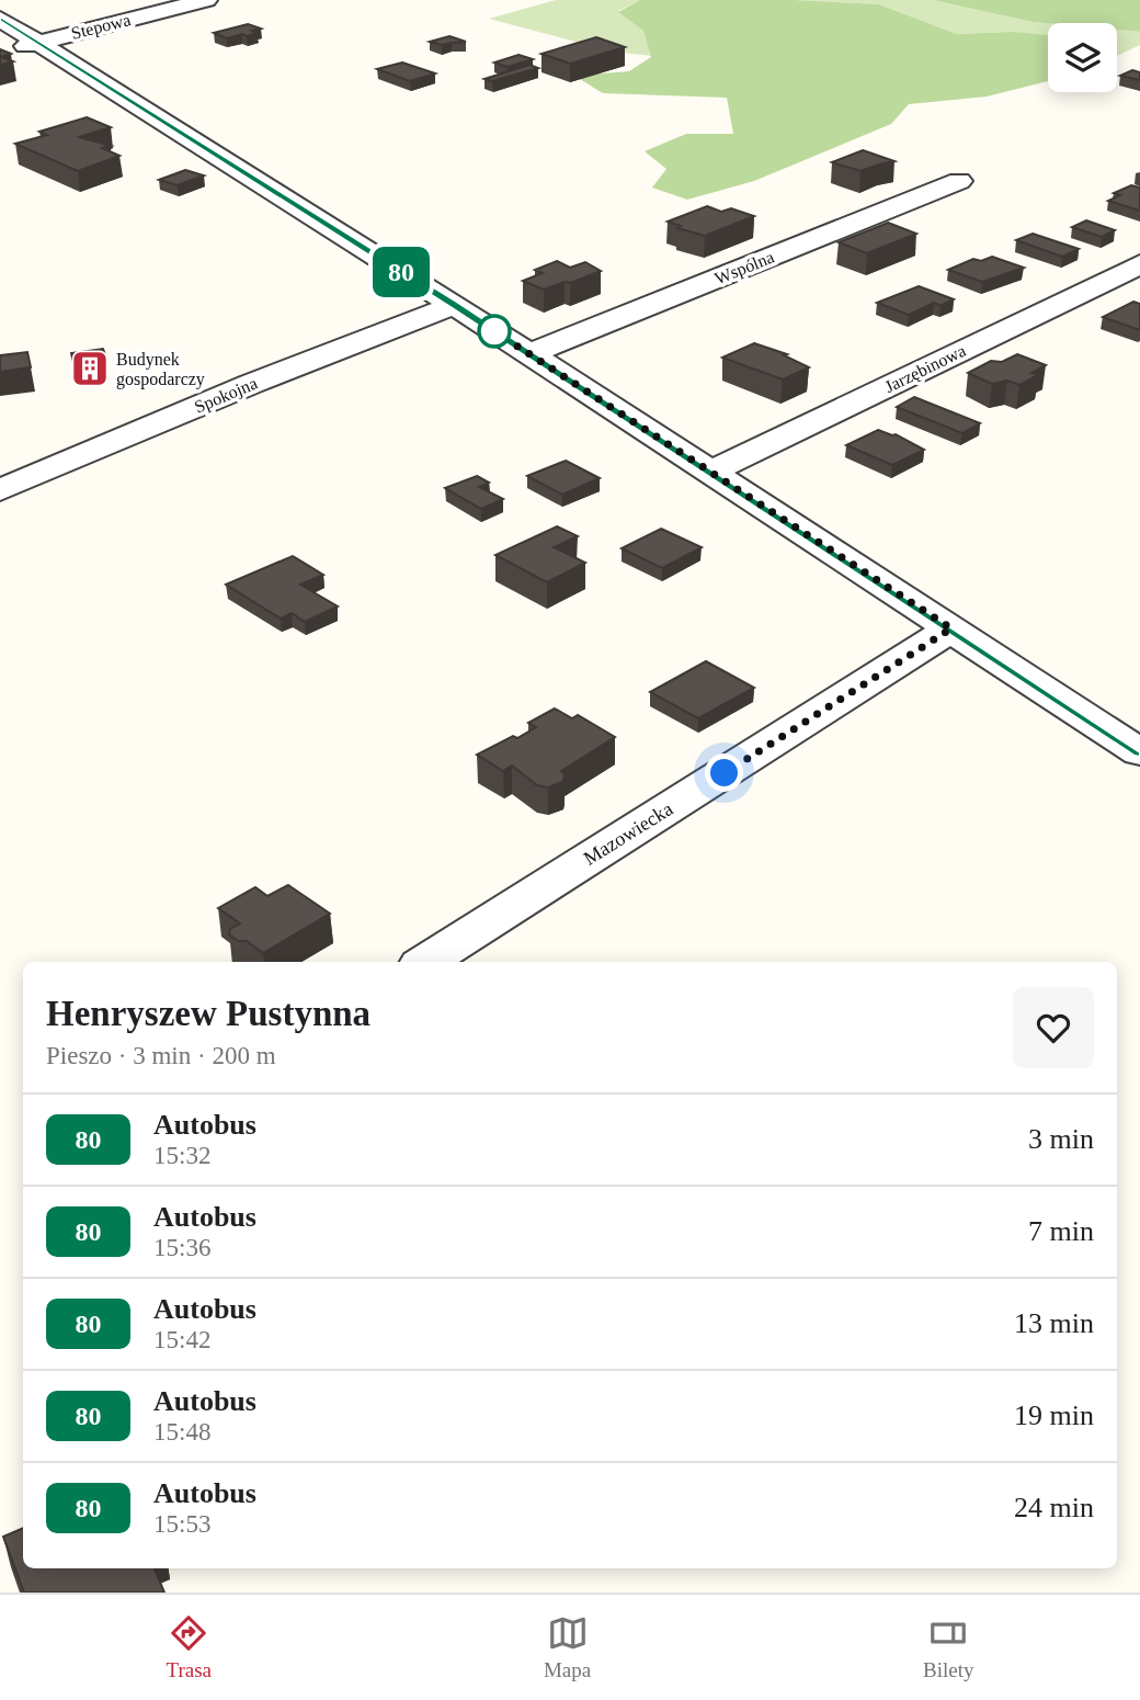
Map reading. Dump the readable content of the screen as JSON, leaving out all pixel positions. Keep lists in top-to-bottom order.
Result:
{
  "streets": {
    "street": [
      "Stepowa",
      "Wspólna",
      "Jarzębinowa",
      "Spokojna",
      "Mazowiecka"
    ]
  },
  "places": {
    "building": ["Budynek gospodarczy"]
  },
  "lines": ["bus line 80"],
  "page": {
    "on_map": "80",
    "heading": ["Henryszew Pustynna", "Pieszo · 3 min · 200 m"],
    "list": [
      {
        "mark": "80",
        "name": "Autobus",
        "note": "15:32",
        "value": "3 min"
      },
      {
        "mark": "80",
        "name": "Autobus",
        "note": "15:36",
        "value": "7 min"
      },
      {
        "mark": "80",
        "name": "Autobus",
        "note": "15:42",
        "value": "13 min"
      },
      {
        "mark": "80",
        "name": "Autobus",
        "note": "15:48",
        "value": "19 min"
      },
      {
        "mark": "80",
        "name": "Autobus",
        "note": "15:53",
        "value": "24 min"
      }
    ],
    "tabs": ["Trasa", "Mapa", "Bilety"]
  }
}
